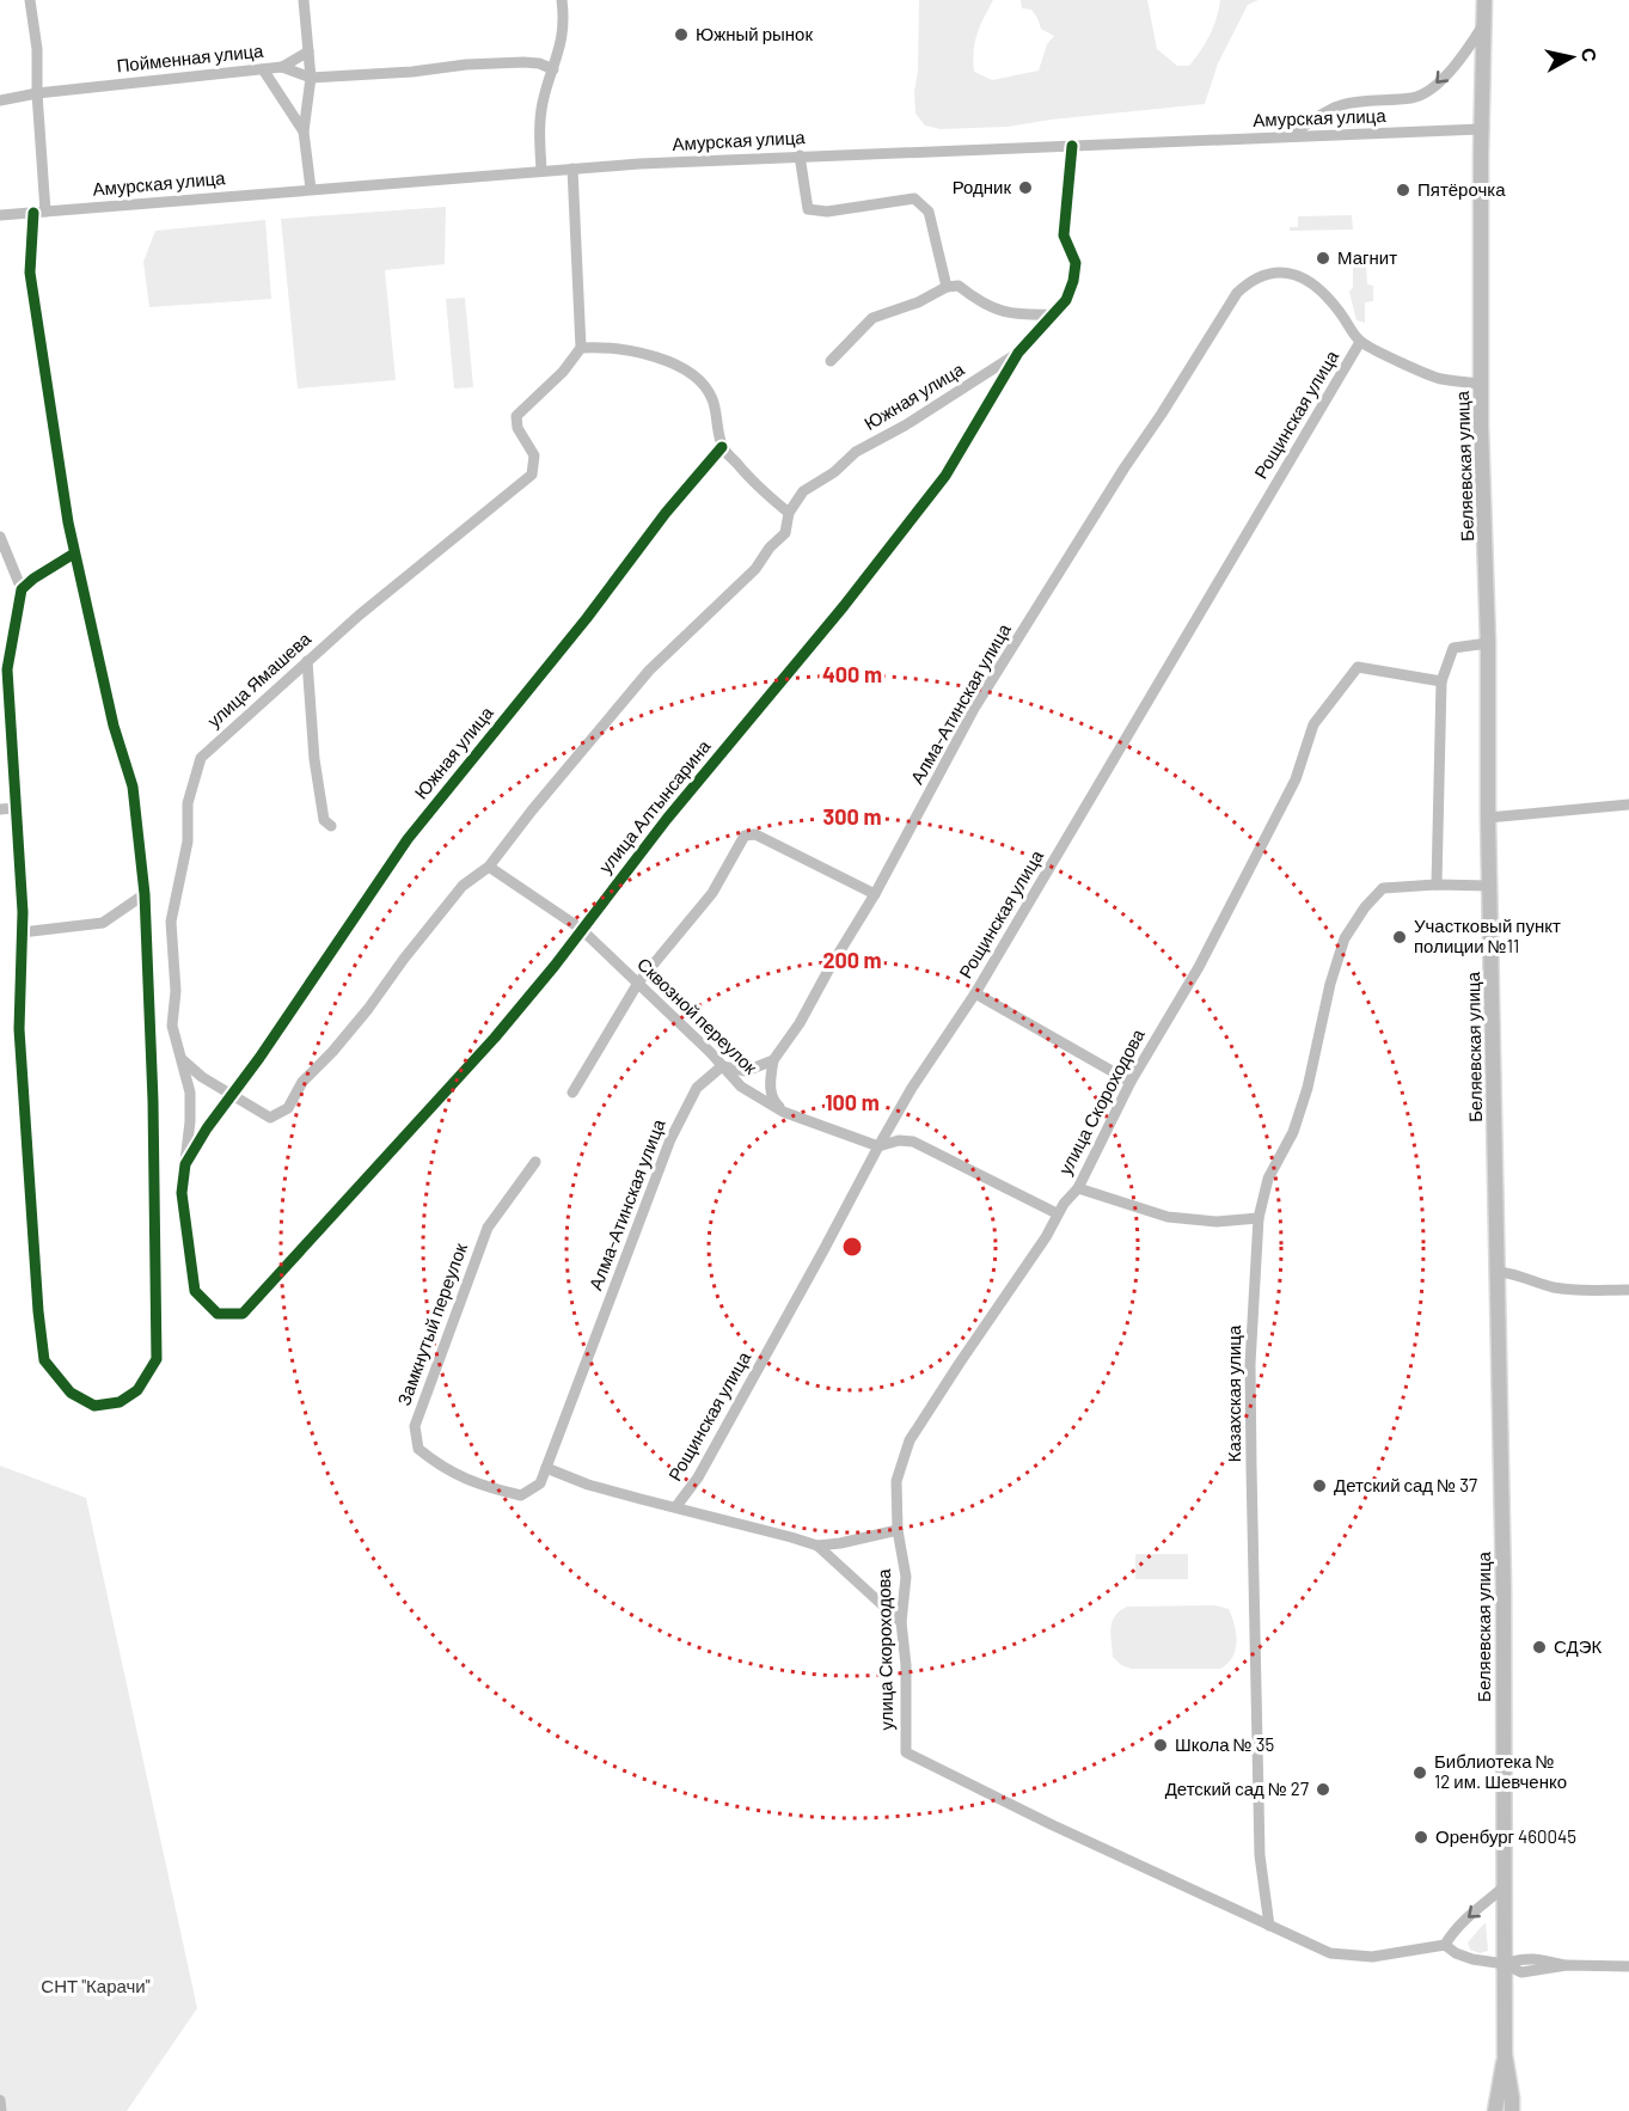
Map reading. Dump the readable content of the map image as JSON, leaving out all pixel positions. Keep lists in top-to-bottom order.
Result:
{
  "streets": {
    "main road": ["Беляевская улица"],
    "street": [
      "Пойменная улица",
      "Амурская улица",
      "Южная улица",
      "Рощинская улица",
      "улица Ямашева",
      "Алма-Атинская улица",
      "улица Алтынсарина",
      "Сквозной переулок",
      "улица Скороходова",
      "Замкнутый переулок",
      "Казахская улица"
    ]
  },
  "crossings": [
    ["Амурская улица", "Беляевская улица"],
    ["Амурская улица", "улица Алтынсарина"],
    ["Южная улица", "улица Алтынсарина"],
    ["Южная улица", "Сквозной переулок"],
    ["Рощинская улица", "Алма-Атинская улица"],
    ["Рощинская улица", "Сквозной переулок"],
    ["улица Ямашева", "улица Алтынсарина"],
    ["Алма-Атинская улица", "Сквозной переулок"],
    ["Алма-Атинская улица", "Замкнутый переулок"],
    ["улица Алтынсарина", "Сквозной переулок"],
    ["Сквозной переулок", "улица Скороходова"],
    ["улица Скороходова", "Казахская улица"]
  ],
  "parks": ["СНТ \"Карачи\""],
  "places": [
    "Южный рынок",
    "Родник",
    "Пятёрочка",
    "Магнит",
    "Участковый пункт полиции №11",
    "Детский сад № 37",
    "СДЭК",
    "Школа № 35",
    "Библиотека № 12 им. Шевченко",
    "Детский сад № 27",
    "Оренбург 460045"
  ],
  "north": "right",
  "rings": [
    "400 m",
    "300 m",
    "200 m",
    "100 m"
  ]
}
